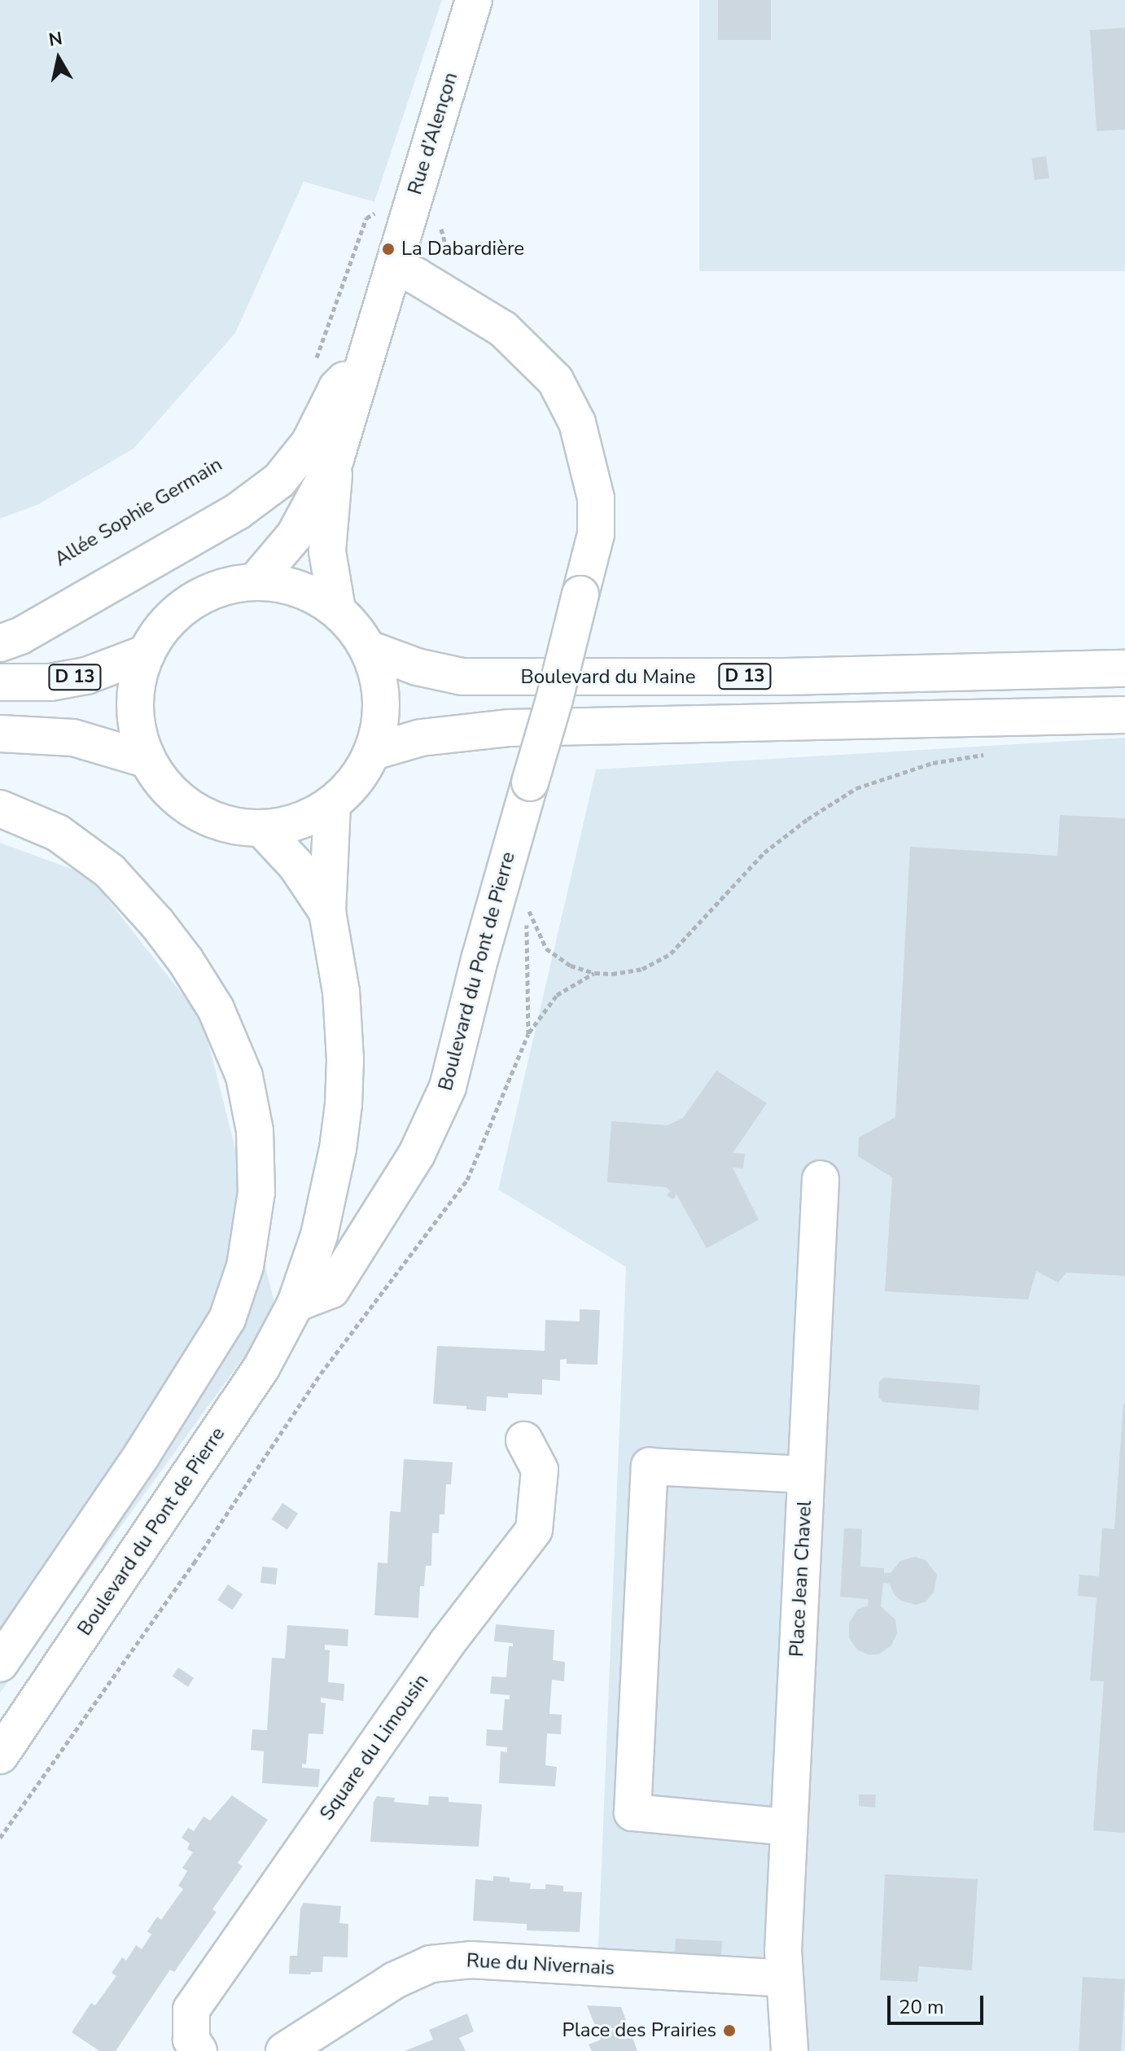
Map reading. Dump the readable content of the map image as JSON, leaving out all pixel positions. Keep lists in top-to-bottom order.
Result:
{
  "streets": {
    "street": [
      "Rue d’Alençon",
      "D 13",
      "Boulevard du Maine",
      "Boulevard du Pont de Pierre",
      "Place Jean Chavel",
      "Square du Limousin",
      "Rue du Nivernais"
    ]
  },
  "crossings": [
    ["Rue d’Alençon", "Boulevard du Pont de Pierre"],
    ["Place Jean Chavel", "Rue du Nivernais"]
  ],
  "places": ["La Dabardière", "Place des Prairies"],
  "scale_bar": "20 m",
  "north": "top"
}
